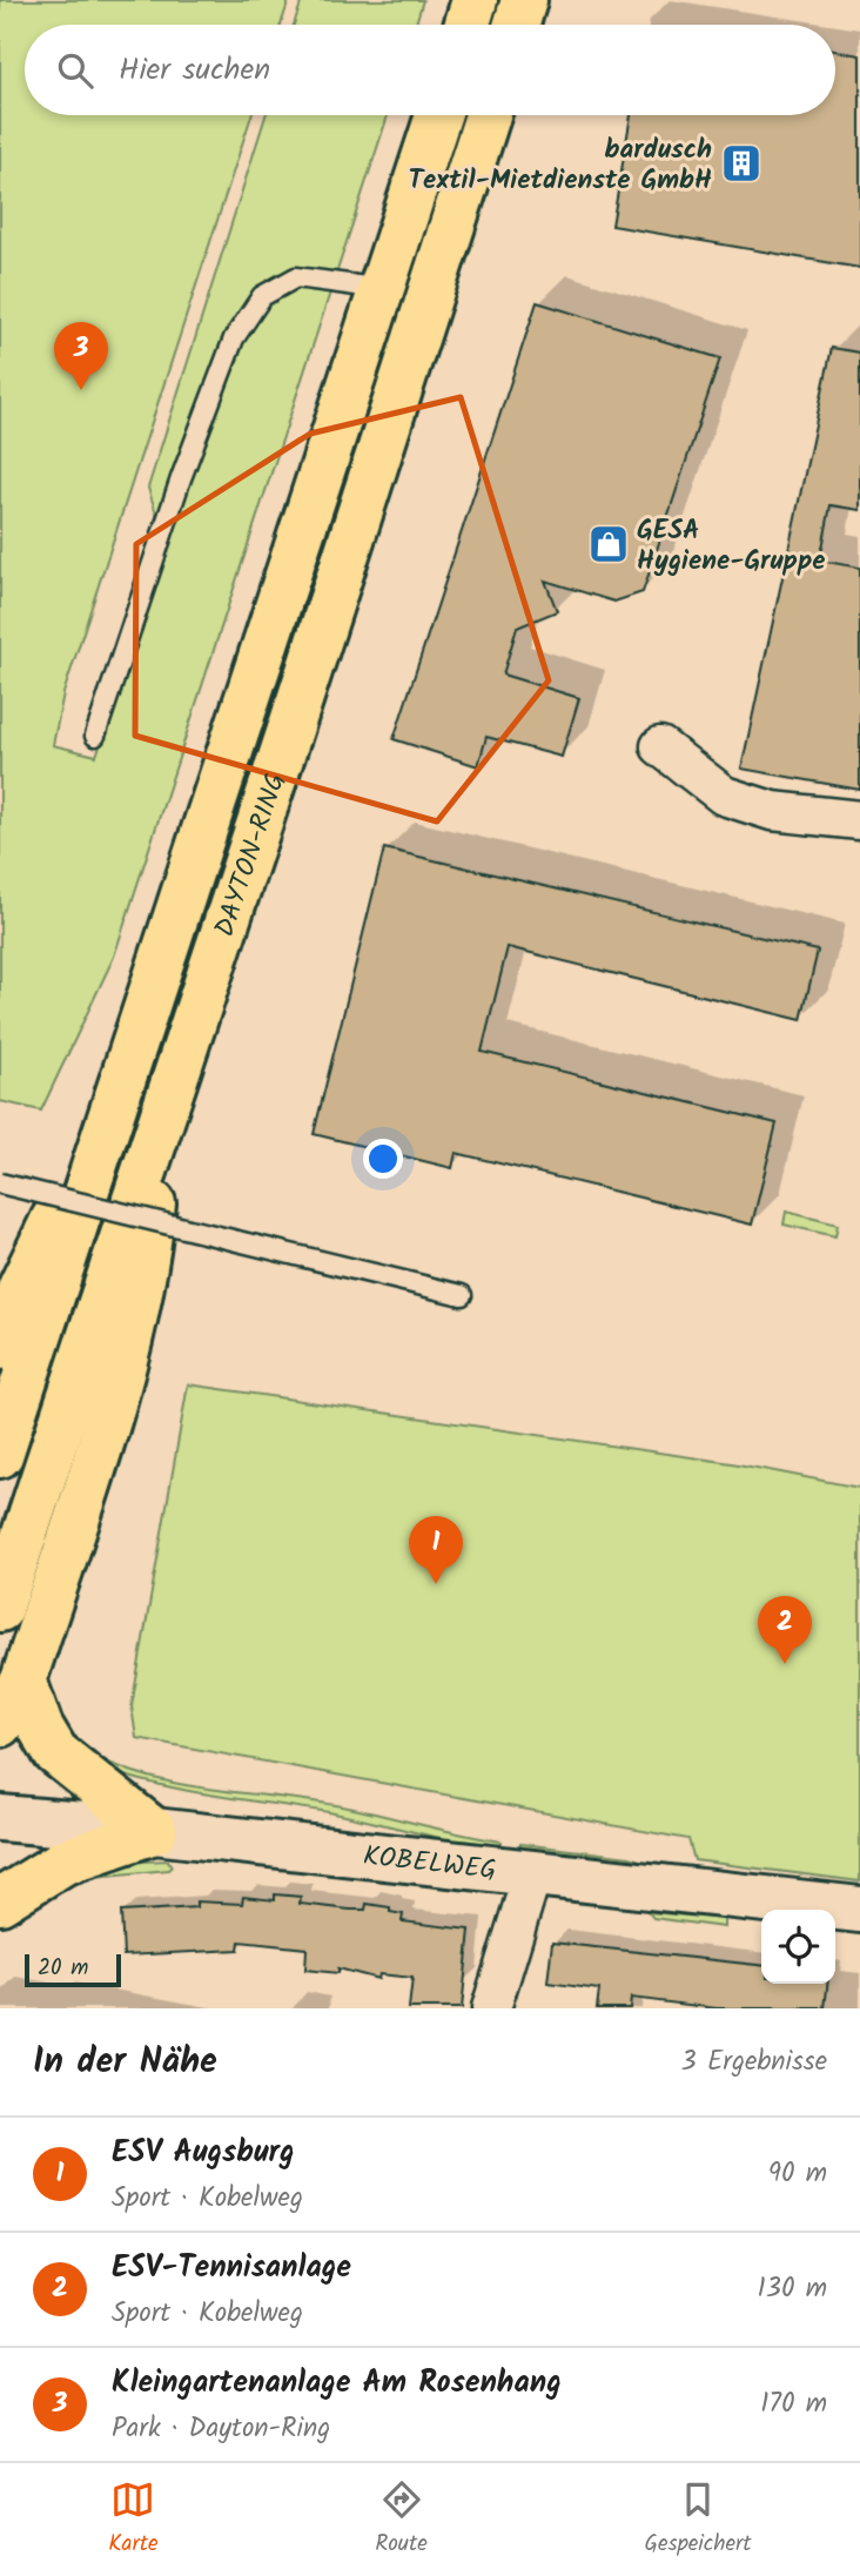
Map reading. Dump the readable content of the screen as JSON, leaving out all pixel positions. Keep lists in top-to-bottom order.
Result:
{
  "streets": {
    "highway": ["DAYTON-RING"],
    "street": ["KOBELWEG"]
  },
  "places": {
    "building": ["bardusch Textil-Mietdienste GmbH"],
    "shop": ["GESA Hygiene-Gruppe"]
  },
  "scale_bar": "20 m",
  "page": {
    "search": "Hier suchen",
    "pins": ["3", "1", "2"],
    "scale": "20 m",
    "heading": ["In der Nähe", "3 Ergebnisse"],
    "list": [
      {
        "mark": "1",
        "name": "ESV Augsburg",
        "note": "Sport · Kobelweg",
        "value": "90 m"
      },
      {
        "mark": "2",
        "name": "ESV-Tennisanlage",
        "note": "Sport · Kobelweg",
        "value": "130 m"
      },
      {
        "mark": "3",
        "name": "Kleingartenanlage Am Rosenhang",
        "note": "Park · Dayton-Ring",
        "value": "170 m"
      }
    ],
    "nav": ["Karte", "Route", "Gespeichert"]
  }
}
